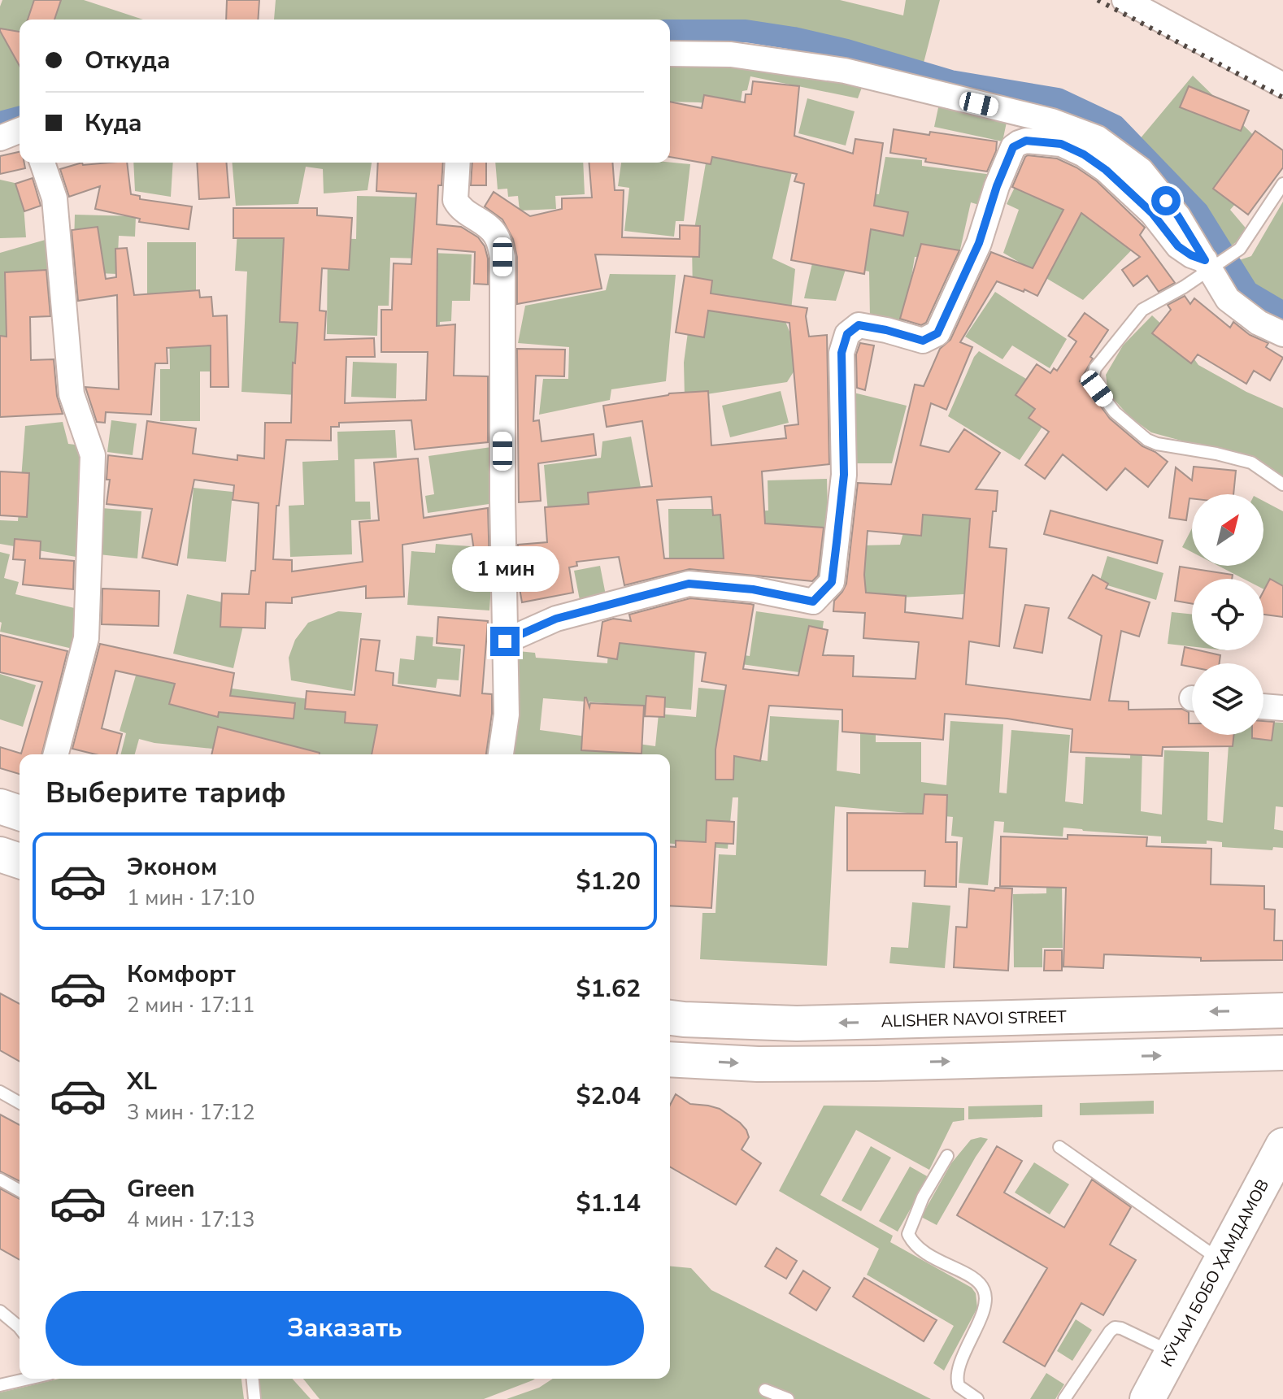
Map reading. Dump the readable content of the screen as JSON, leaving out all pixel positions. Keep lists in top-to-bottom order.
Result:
{
  "streets": {
    "street": ["ALISHER NAVOI STREET", "КӮЧАИ БОБО ҲАМДАМОВ"]
  },
  "north": "top right",
  "page": {
    "banner": ["Откуда", "Куда"],
    "bubble": "1 мин",
    "heading": "Выберите тариф",
    "list": [
      {
        "name": "Эконом",
        "note": "1 мин · 17:10",
        "value": "$1.20"
      },
      {
        "name": "Комфорт",
        "note": "2 мин · 17:11",
        "value": "$1.62"
      },
      {
        "name": "XL",
        "note": "3 мин · 17:12",
        "value": "$2.04"
      },
      {
        "name": "Green",
        "note": "4 мин · 17:13",
        "value": "$1.14"
      }
    ],
    "buttons": "Заказать"
  }
}
